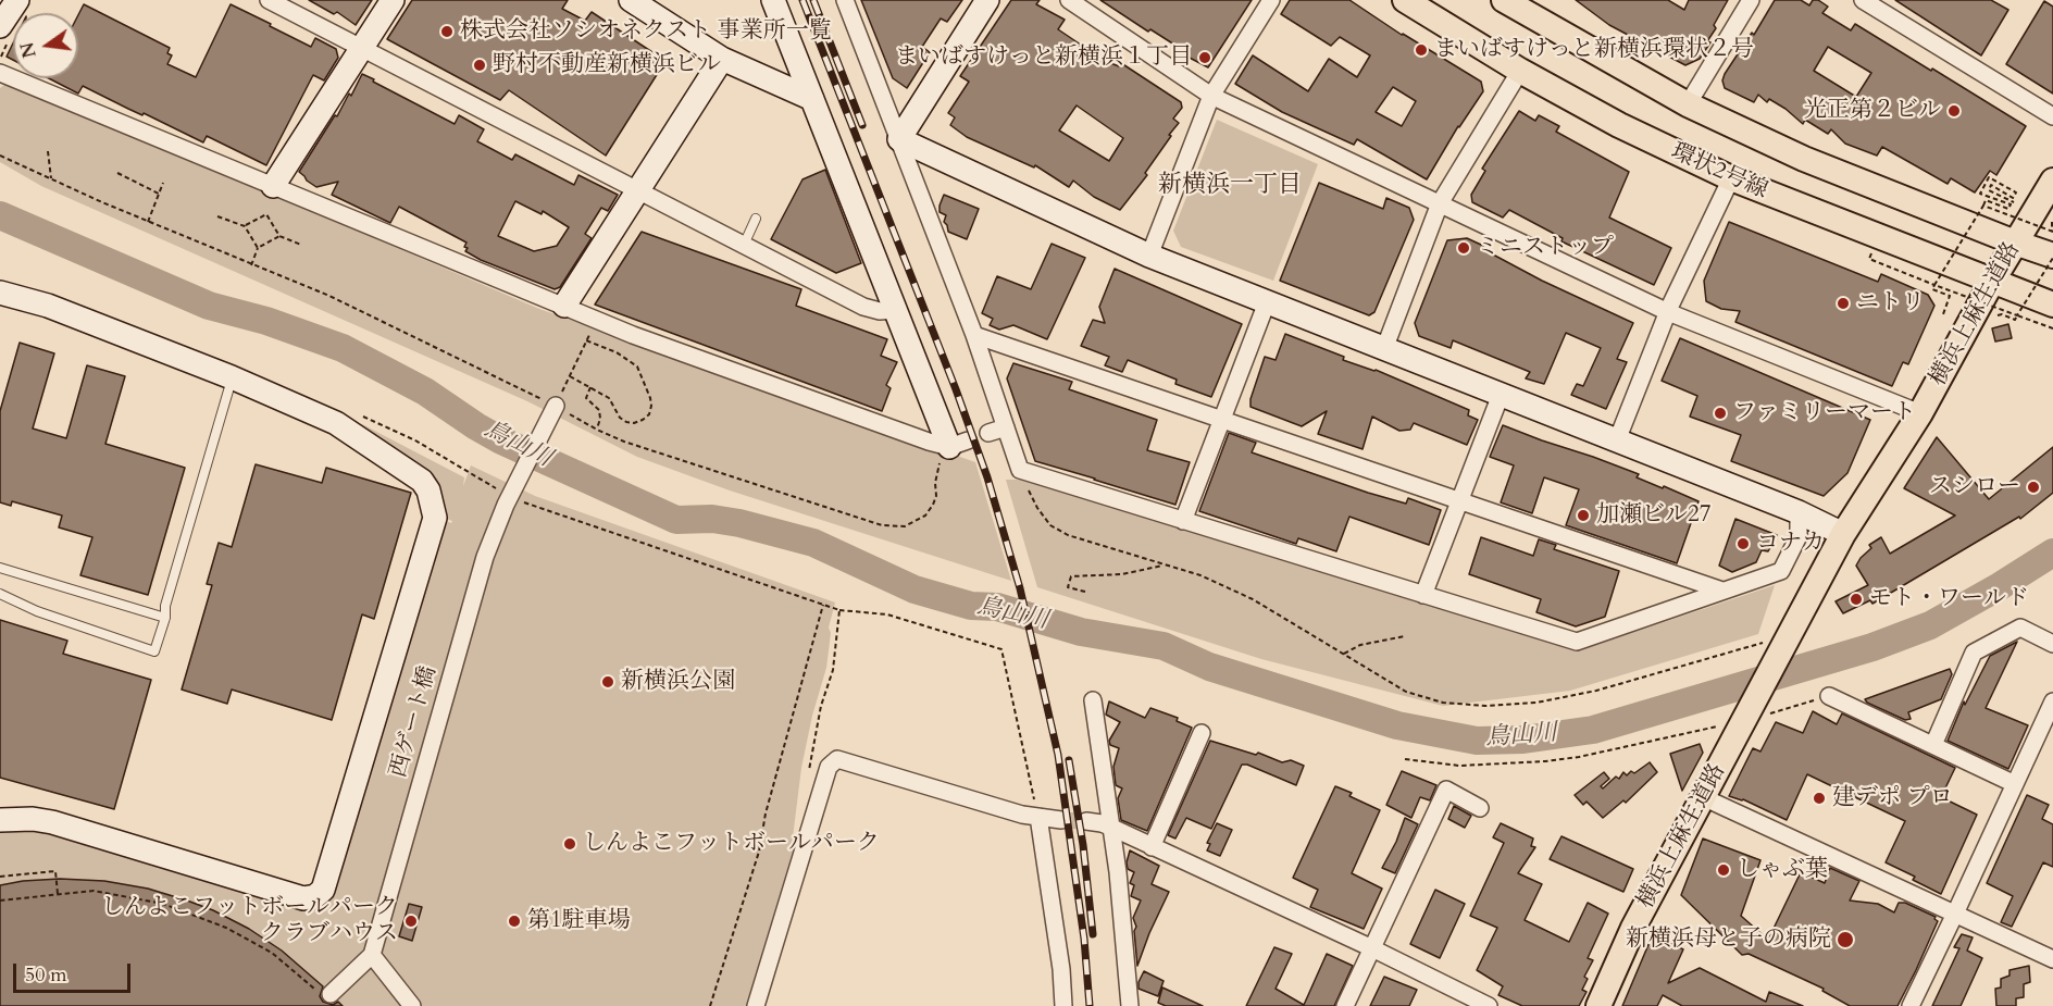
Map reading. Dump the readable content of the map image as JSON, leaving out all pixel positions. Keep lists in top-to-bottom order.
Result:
{
  "streets": {
    "main road": ["環状2号線", "横浜上麻生道路"],
    "street": ["西ゲート橋"]
  },
  "crossings": [
    ["環状2号線", "横浜上麻生道路"]
  ],
  "districts": ["新横浜一丁目"],
  "water": ["鳥山川"],
  "places": [
    "株式会社ソシオネクスト 事業所一覧",
    "まいばすけっと新横浜環状２号",
    "まいばすけっと新横浜１丁目",
    "野村不動産新横浜ビル",
    "光正第２ビル",
    "ミニストップ",
    "ニトリ",
    "ファミリーマート",
    "スシロー",
    "加瀬ビル27",
    "コナカ",
    "モト・ワールド",
    "新横浜公園",
    "建デポ プロ",
    "しんよこフットボールパーク",
    "しゃぶ葉",
    "しんよこフットボールパーク クラブハウス",
    "第1駐車場",
    "新横浜母と子の病院"
  ],
  "scale_bar": "50 m",
  "north": "left"
}
